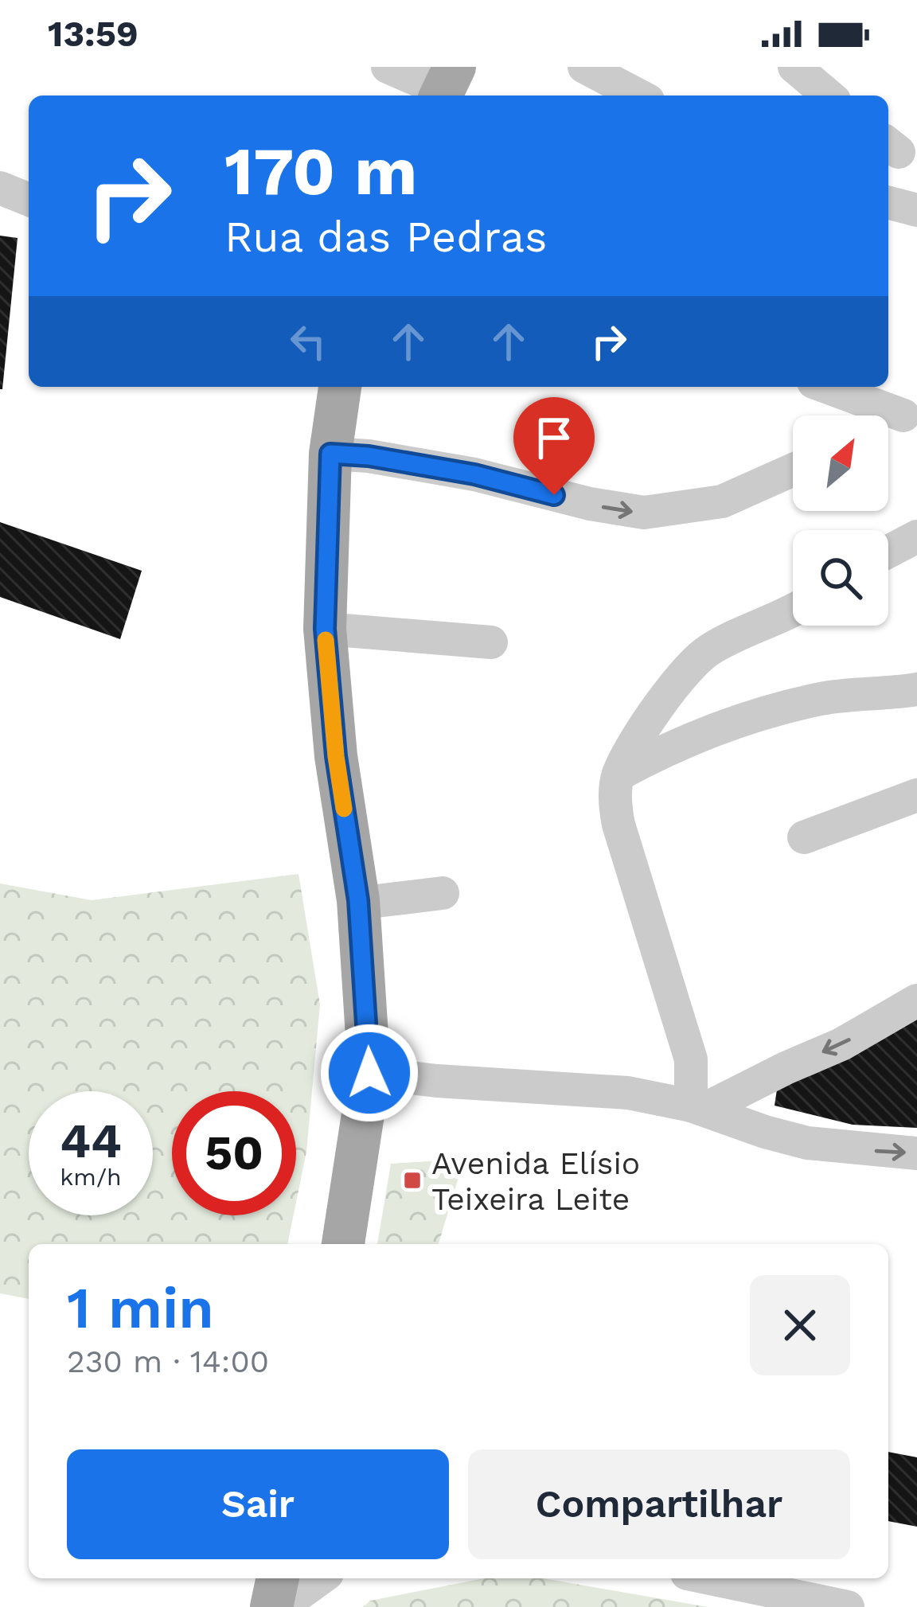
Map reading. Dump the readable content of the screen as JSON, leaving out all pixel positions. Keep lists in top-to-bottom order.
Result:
{
  "places": {
    "transit": ["Avenida Elísio Teixeira Leite"]
  },
  "north": "top right",
  "page": {
    "status": "13:59",
    "turn": ["170 m", "Rua das Pedras"],
    "speed": "44 km/h",
    "limit": "50",
    "heading": ["1 min", "230 m · 14:00"],
    "buttons": ["Sair", "Compartilhar"]
  }
}
